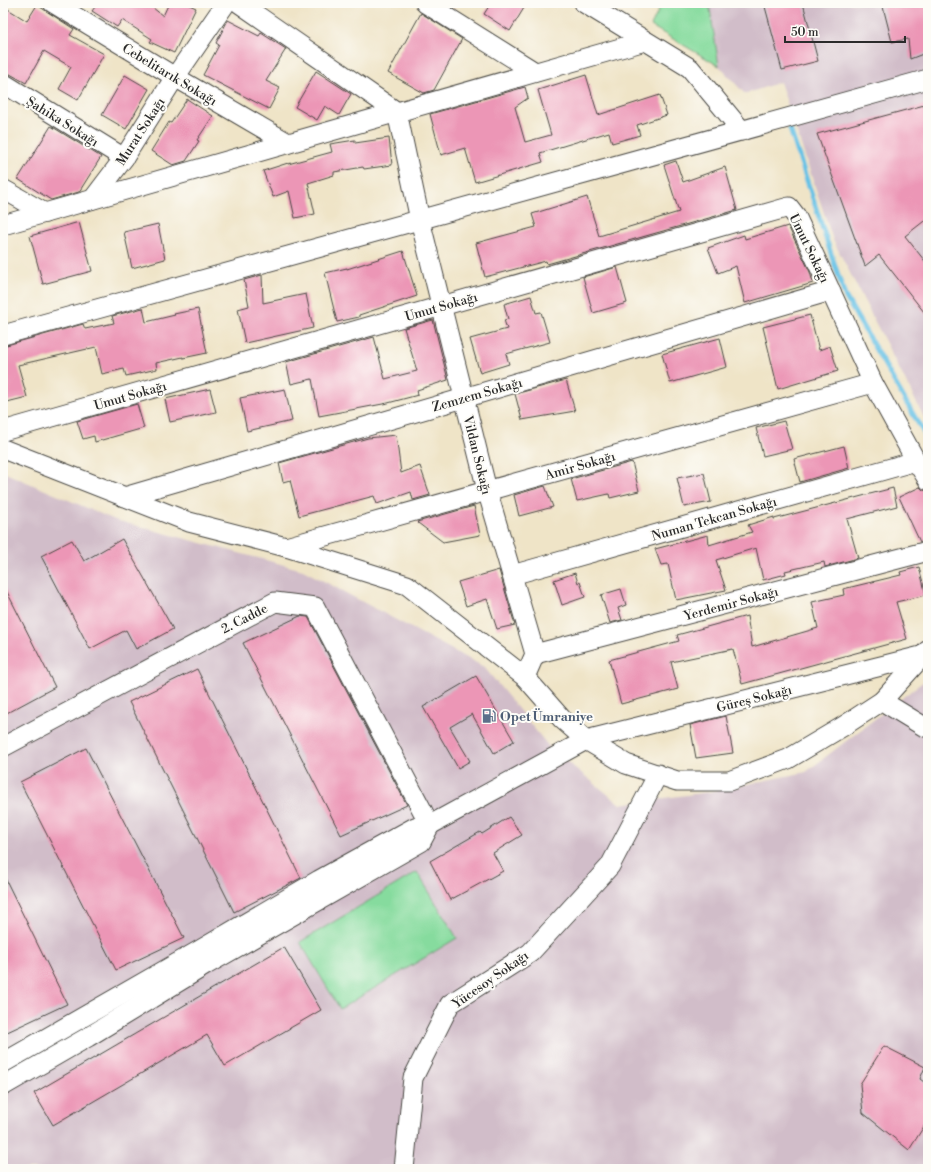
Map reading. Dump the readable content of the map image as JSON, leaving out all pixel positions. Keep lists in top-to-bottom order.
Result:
{
  "streets": {
    "street": [
      "Cebelitarık Sokağı",
      "Şahika Sokağı",
      "Murat Sokağı",
      "Umut Sokağı",
      "Zemzem Sokağı",
      "Vildan Sokağı",
      "Amir Sokağı",
      "Numan Tekcan Sokağı",
      "Yerdemir Sokağı",
      "2. Cadde",
      "Güreş Sokağı",
      "Yücesoy Sokağı"
    ]
  },
  "crossings": [
    ["Cebelitarık Sokağı", "Murat Sokağı"],
    ["Şahika Sokağı", "Murat Sokağı"],
    ["Umut Sokağı", "Zemzem Sokağı"],
    ["Umut Sokağı", "Vildan Sokağı"],
    ["Zemzem Sokağı", "Vildan Sokağı"],
    ["Vildan Sokağı", "Amir Sokağı"],
    ["Vildan Sokağı", "Numan Tekcan Sokağı"],
    ["Vildan Sokağı", "Yerdemir Sokağı"],
    ["2. Cadde", "Güreş Sokağı"]
  ],
  "places": {
    "fuel station": ["Opet Ümraniye"]
  },
  "scale_bar": "50 m"
}
